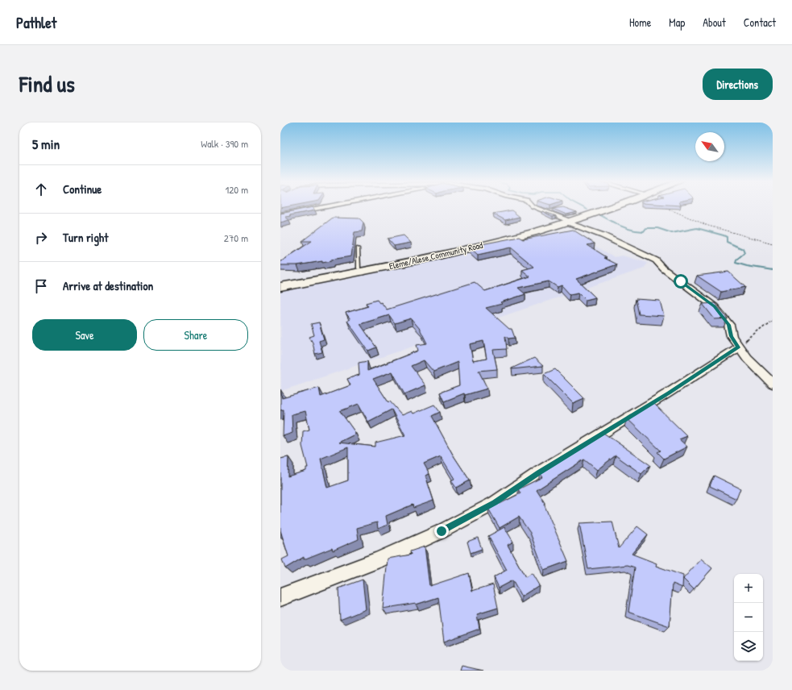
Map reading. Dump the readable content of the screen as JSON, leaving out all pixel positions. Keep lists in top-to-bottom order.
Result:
{
  "streets": {
    "main road": ["Eleme/Alese Community Road"]
  },
  "north": "top left",
  "page": {
    "header": "Pathlet",
    "nav": [
      "Home",
      "Map",
      "About",
      "Contact"
    ],
    "title": "Find us",
    "buttons": [
      "Directions",
      ["Save", "Share"]
    ],
    "heading": ["5 min", "Walk · 390 m"],
    "list": [
      ["Continue", "120 m"],
      ["Turn right", "270 m"],
      "Arrive at destination"
    ],
    "map_buttons": ["+", "−"]
  }
}
